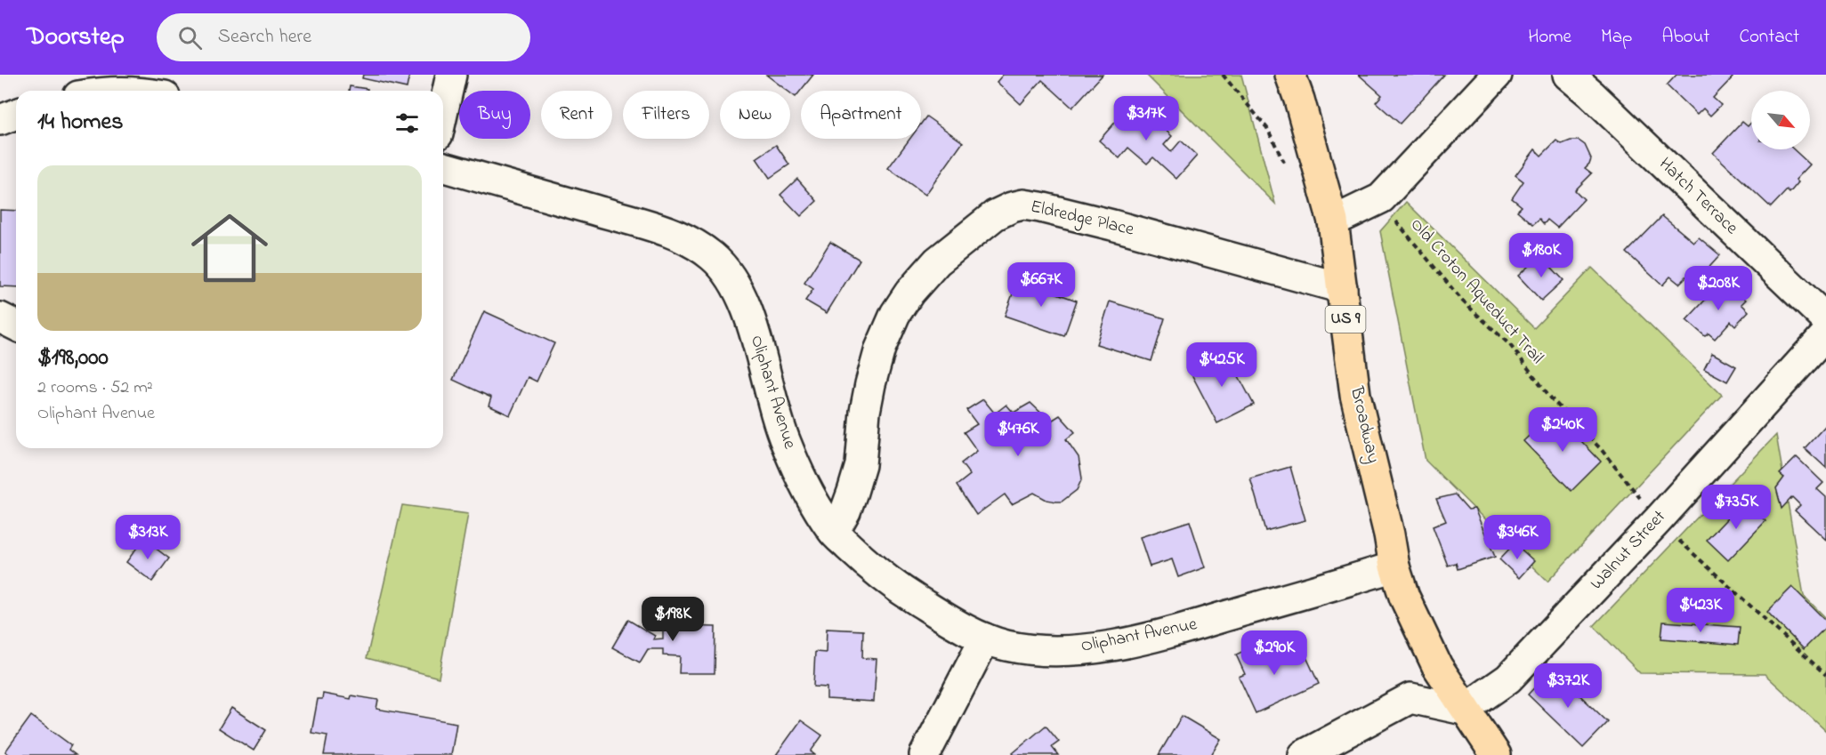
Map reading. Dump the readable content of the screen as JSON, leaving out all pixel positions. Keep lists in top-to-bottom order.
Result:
{
  "streets": {
    "main road": ["US 9", "Broadway"],
    "street": [
      "Hatch Terrace",
      "Eldredge Place",
      "Oliphant Avenue",
      "Walnut Street"
    ],
    "path": ["Old Croton Aqueduct Trail"]
  },
  "crossings": [
    ["Eldredge Place", "Oliphant Avenue"],
    ["Eldredge Place", "Broadway"],
    ["Old Croton Aqueduct Trail", "Walnut Street"],
    ["Oliphant Avenue", "Broadway"],
    ["Broadway", "Walnut Street"]
  ],
  "north": "bottom right",
  "page": {
    "header": "Doorstep",
    "search": "Search here",
    "nav": [
      "Home",
      "Map",
      "About",
      "Contact"
    ],
    "chip": [
      "Buy",
      "Rent",
      "Filters",
      "New",
      "Apartment"
    ],
    "heading": "14 homes",
    "price": [
      "$317K",
      "$180K",
      "$667K",
      "$208K",
      "$425K",
      "$240K",
      "$476K",
      "$735K",
      "$313K",
      "$346K",
      "$423K",
      "$198K",
      "$290K",
      "$372K"
    ],
    "list": [
      {
        "name": "$198,000",
        "note": "2 rooms · 52 m² · Oliphant Avenue"
      }
    ]
  }
}
